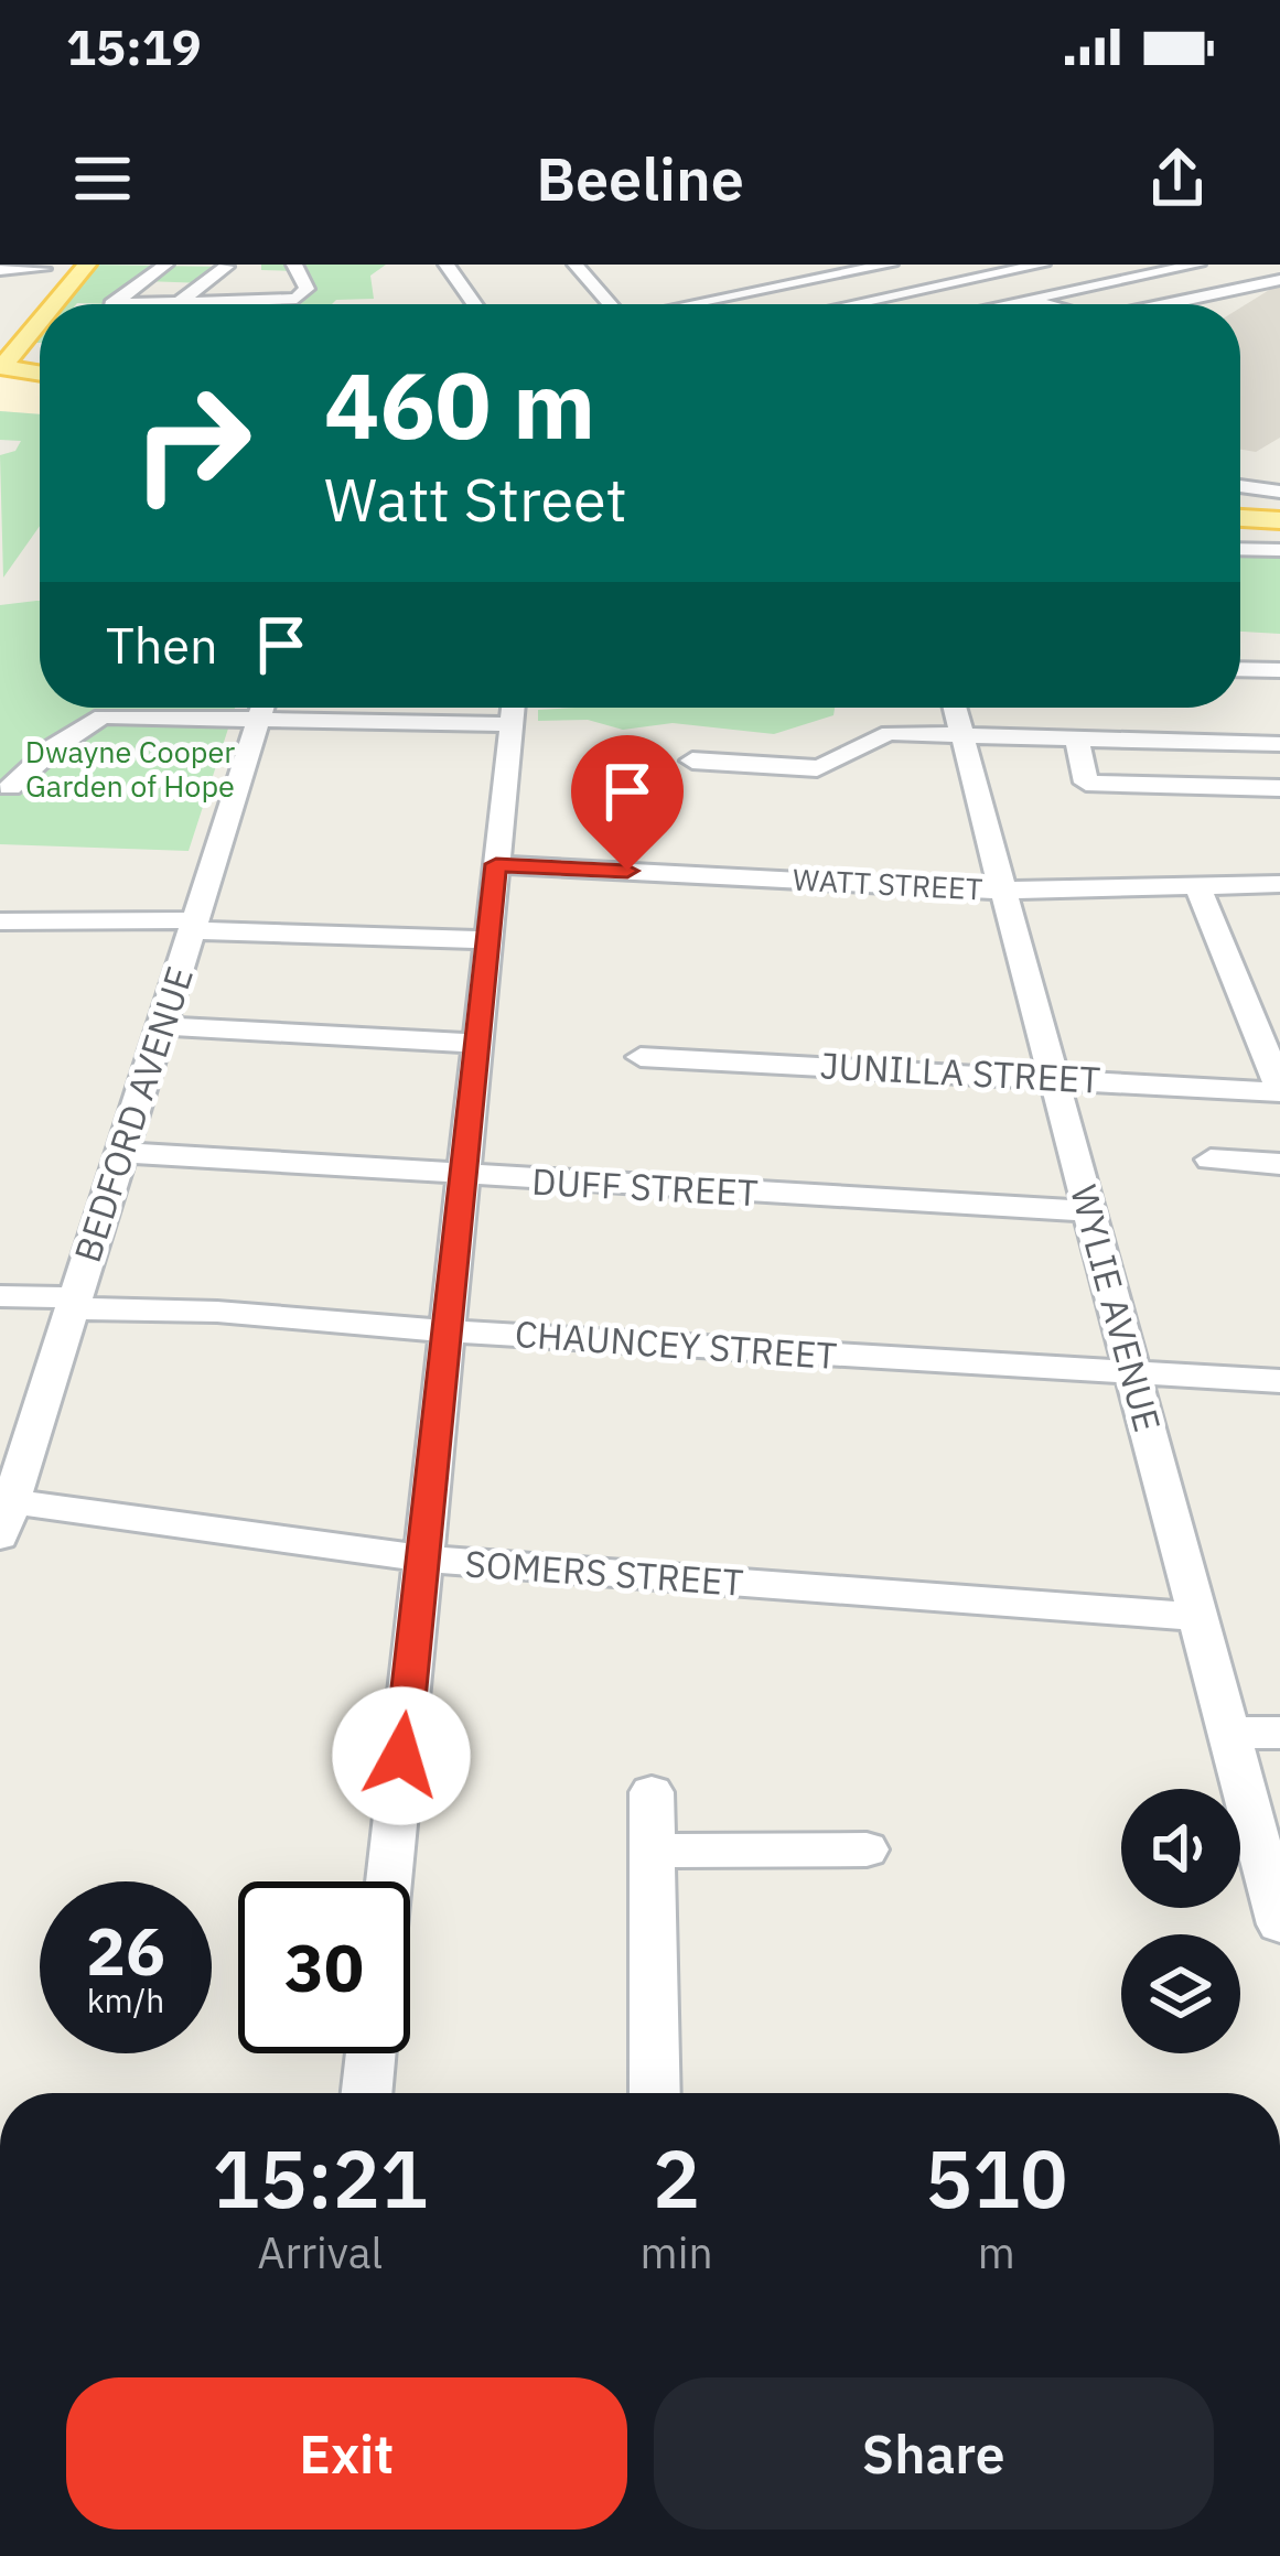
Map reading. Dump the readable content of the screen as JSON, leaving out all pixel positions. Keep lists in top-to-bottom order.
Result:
{
  "streets": {
    "street": [
      "WATT STREET",
      "JUNILLA STREET",
      "BEDFORD AVENUE",
      "DUFF STREET",
      "WYLIE AVENUE",
      "CHAUNCEY STREET",
      "SOMERS STREET"
    ]
  },
  "crossings": [
    ["WATT STREET", "WYLIE AVENUE"],
    ["JUNILLA STREET", "WYLIE AVENUE"],
    ["BEDFORD AVENUE", "DUFF STREET"],
    ["BEDFORD AVENUE", "CHAUNCEY STREET"],
    ["BEDFORD AVENUE", "SOMERS STREET"],
    ["DUFF STREET", "WYLIE AVENUE"],
    ["WYLIE AVENUE", "CHAUNCEY STREET"],
    ["WYLIE AVENUE", "SOMERS STREET"]
  ],
  "parks": ["Dwayne Cooper Garden of Hope"],
  "page": {
    "status": "15:19",
    "header": "Beeline",
    "turn": ["460 m", "Watt Street"],
    "then": "Then",
    "speed": "26 km/h",
    "limit": "30",
    "eta": [
      "15:21",
      "Arrival",
      "2",
      "min",
      "510",
      "m"
    ],
    "buttons": ["Exit", "Share"]
  }
}
